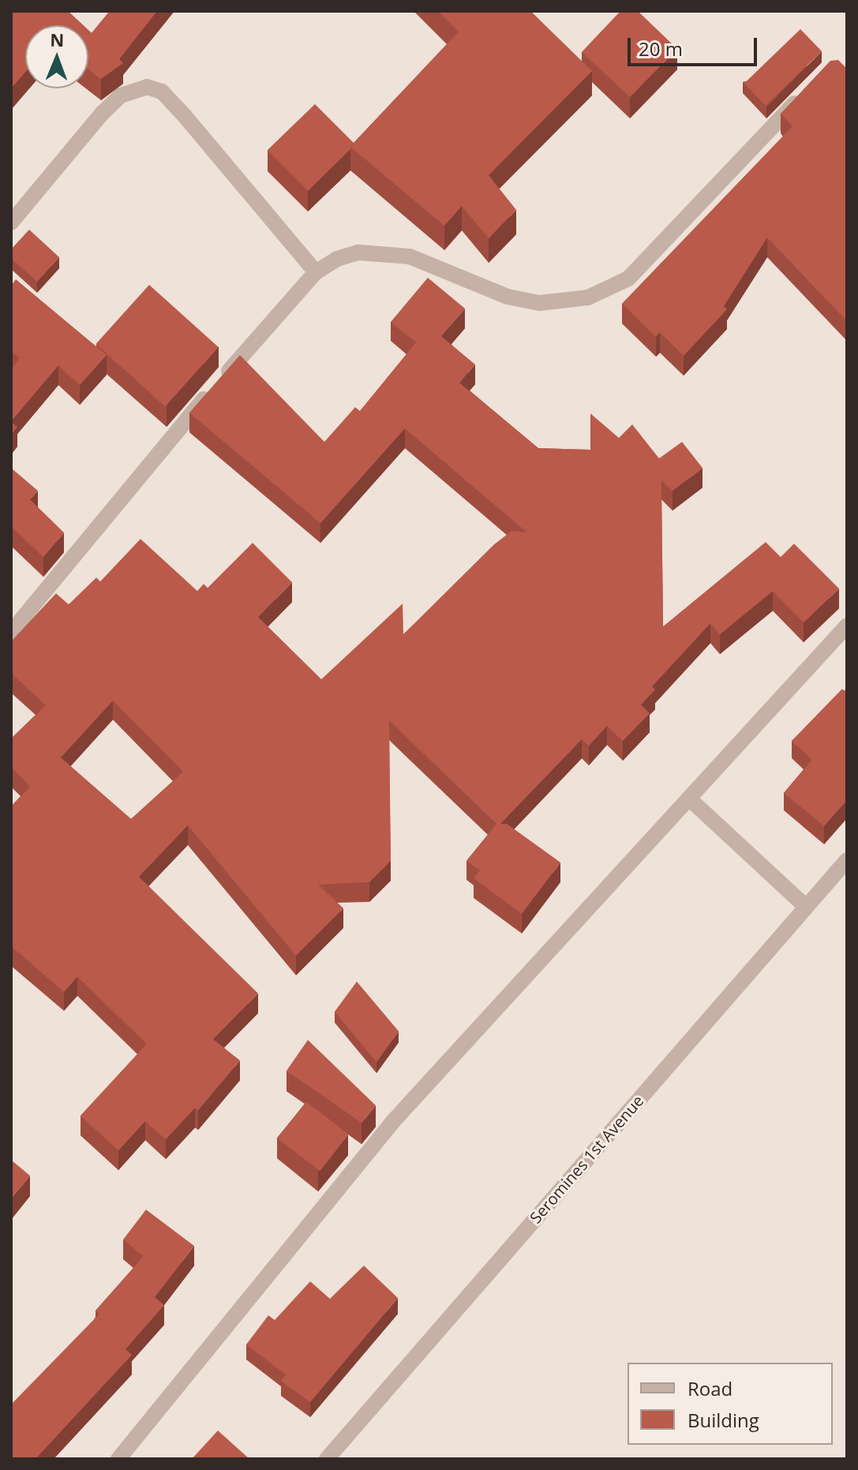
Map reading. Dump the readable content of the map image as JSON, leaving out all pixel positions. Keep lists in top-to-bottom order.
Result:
{
  "streets": {
    "street": ["Seromines 1st Avenue"]
  },
  "legend": ["Road", "Building"],
  "scale_bar": "20 m",
  "north": "top"
}
